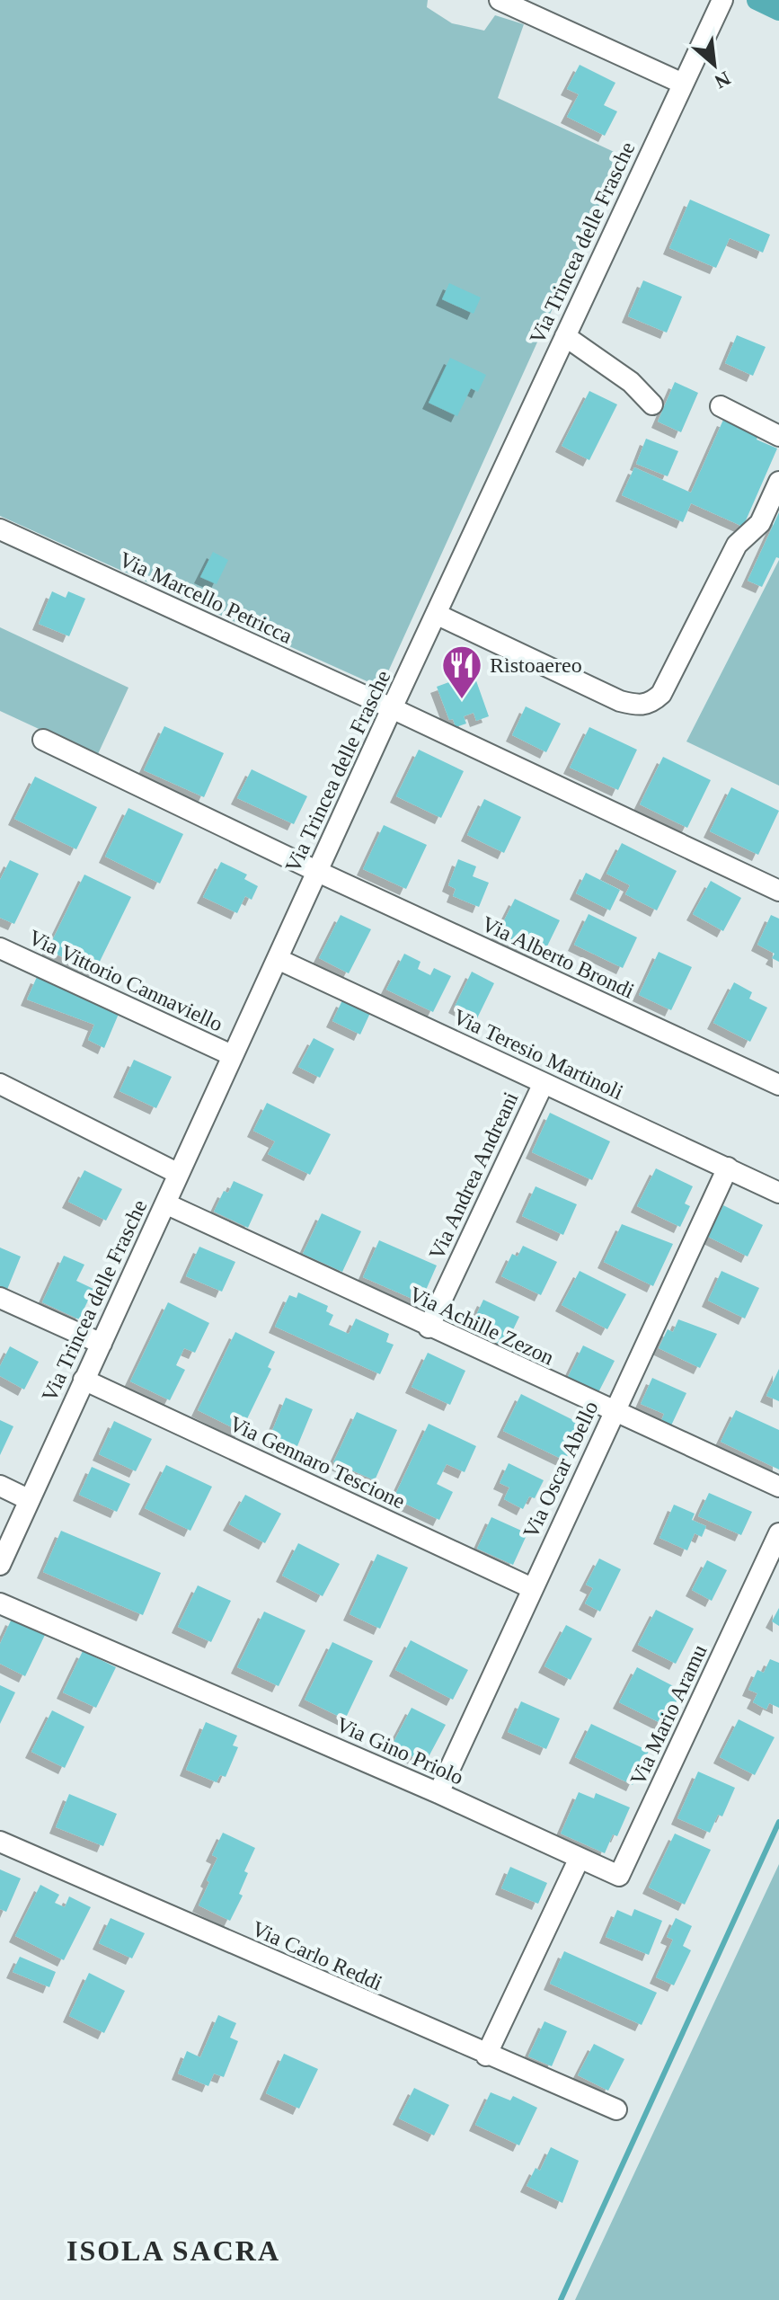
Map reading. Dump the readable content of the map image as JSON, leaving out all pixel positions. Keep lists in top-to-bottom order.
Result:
{
  "streets": {
    "street": [
      "Via Trincea delle Frasche",
      "Via Marcello Petricca",
      "Via Alberto Brondi",
      "Via Vittorio Cannaviello",
      "Via Teresio Martinoli",
      "Via Andrea Andreani",
      "Via Achille Zezon",
      "Via Gennaro Tescione",
      "Via Oscar Abello",
      "Via Mario Aramu",
      "Via Gino Priolo",
      "Via Carlo Reddi"
    ]
  },
  "crossings": [
    ["Via Trincea delle Frasche", "Via Marcello Petricca"],
    ["Via Trincea delle Frasche", "Via Alberto Brondi"],
    ["Via Trincea delle Frasche", "Via Vittorio Cannaviello"],
    ["Via Trincea delle Frasche", "Via Teresio Martinoli"],
    ["Via Trincea delle Frasche", "Via Achille Zezon"],
    ["Via Trincea delle Frasche", "Via Gennaro Tescione"],
    ["Via Teresio Martinoli", "Via Andrea Andreani"],
    ["Via Teresio Martinoli", "Via Oscar Abello"],
    ["Via Andrea Andreani", "Via Achille Zezon"],
    ["Via Achille Zezon", "Via Oscar Abello"],
    ["Via Gennaro Tescione", "Via Oscar Abello"],
    ["Via Oscar Abello", "Via Gino Priolo"],
    ["Via Mario Aramu", "Via Gino Priolo"]
  ],
  "districts": ["ISOLA SACRA"],
  "places": {
    "restaurant": ["Ristoaereo"]
  },
  "north": "bottom right"
}
